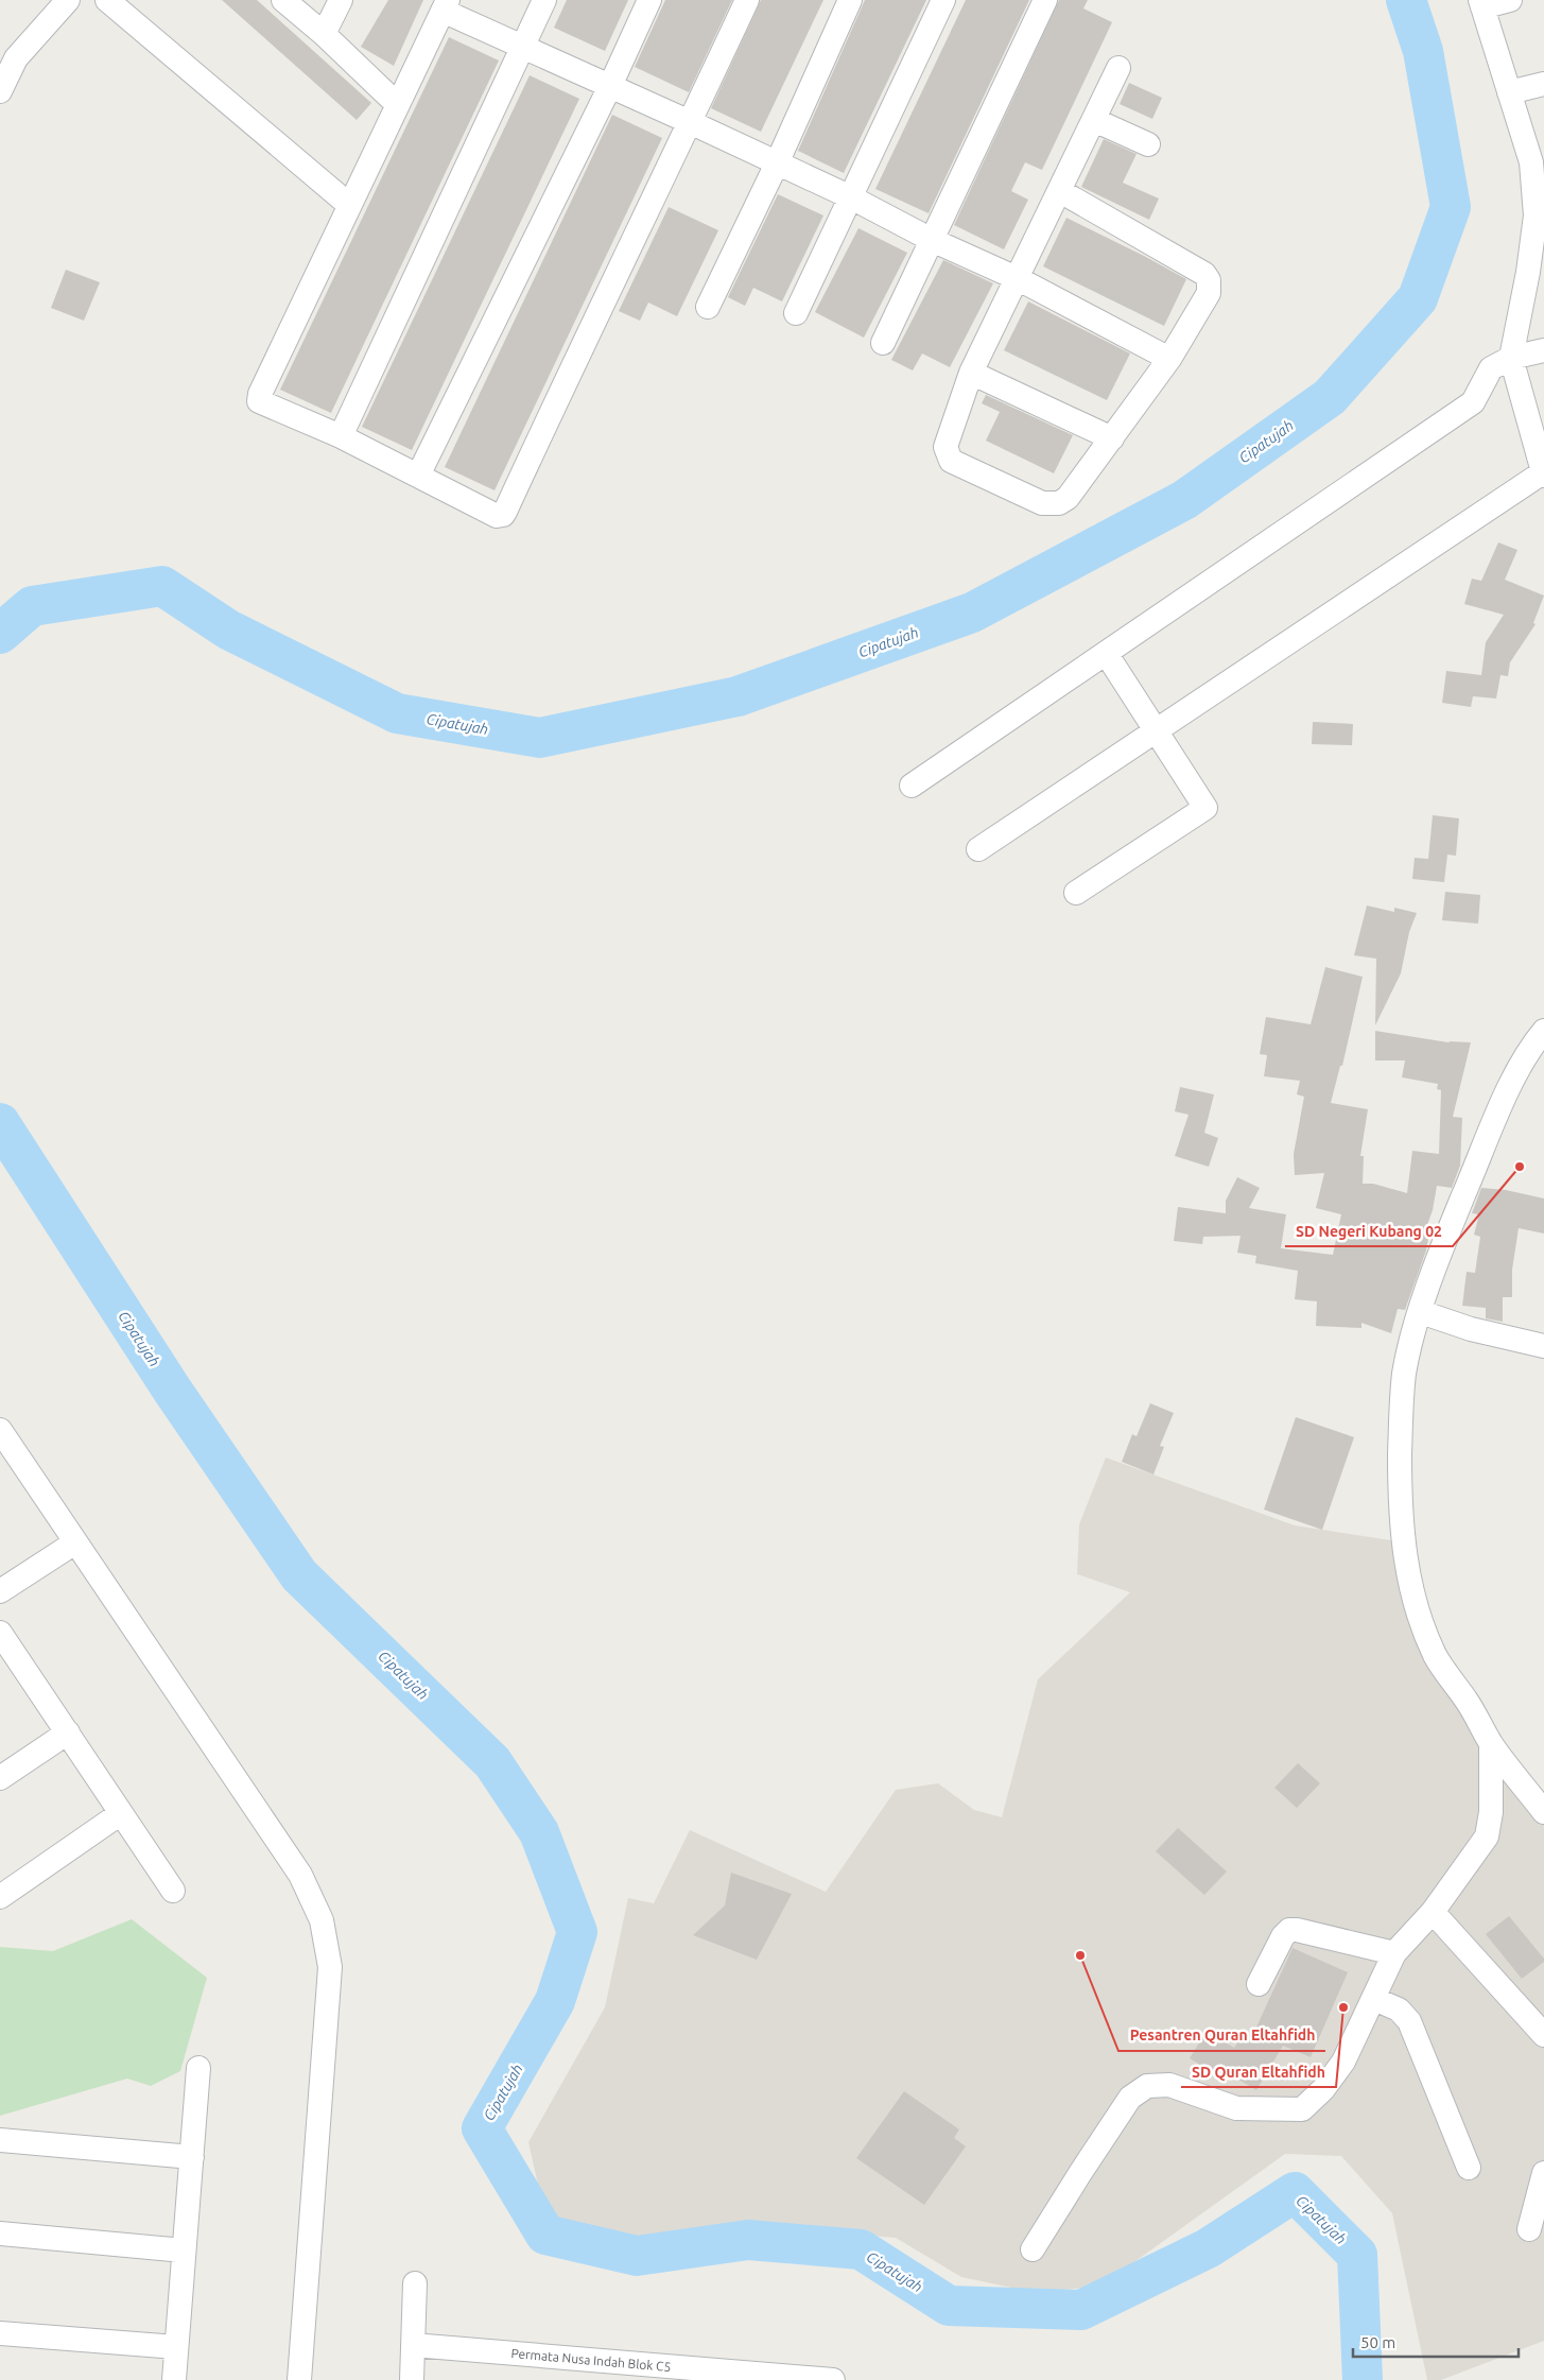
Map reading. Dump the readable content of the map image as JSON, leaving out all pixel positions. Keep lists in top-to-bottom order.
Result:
{
  "streets": {
    "street": ["Permata Nusa Indah Blok C5"]
  },
  "water": ["Cipatujah"],
  "places": ["SD Negeri Kubang 02", "Pesantren Quran Eltahfidh", "SD Quran Eltahfidh"],
  "scale_bar": "50 m"
}
